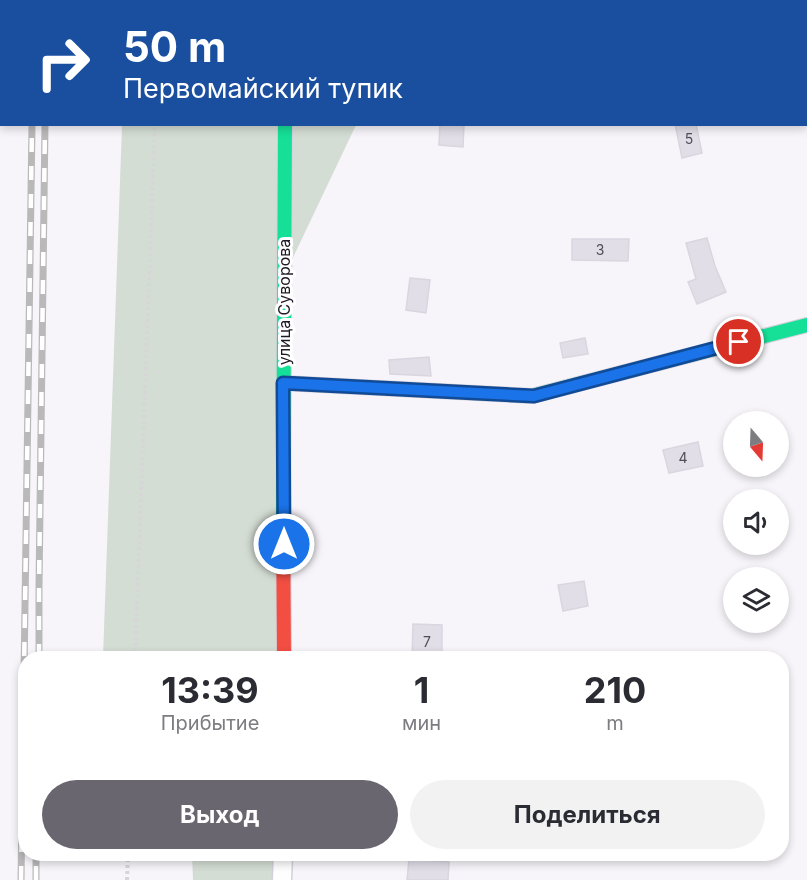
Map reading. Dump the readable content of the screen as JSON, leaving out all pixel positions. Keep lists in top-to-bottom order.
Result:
{
  "streets": {
    "street": ["улица Суворова"]
  },
  "house_numbers": [
    "5",
    "3",
    "4",
    "7"
  ],
  "north": "bottom",
  "page": {
    "turn": ["50 m", "Первомайский тупик"],
    "eta": [
      "13:39",
      "Прибытие",
      "1",
      "мин",
      "210",
      "m"
    ],
    "buttons": ["Выход", "Поделиться"]
  }
}
